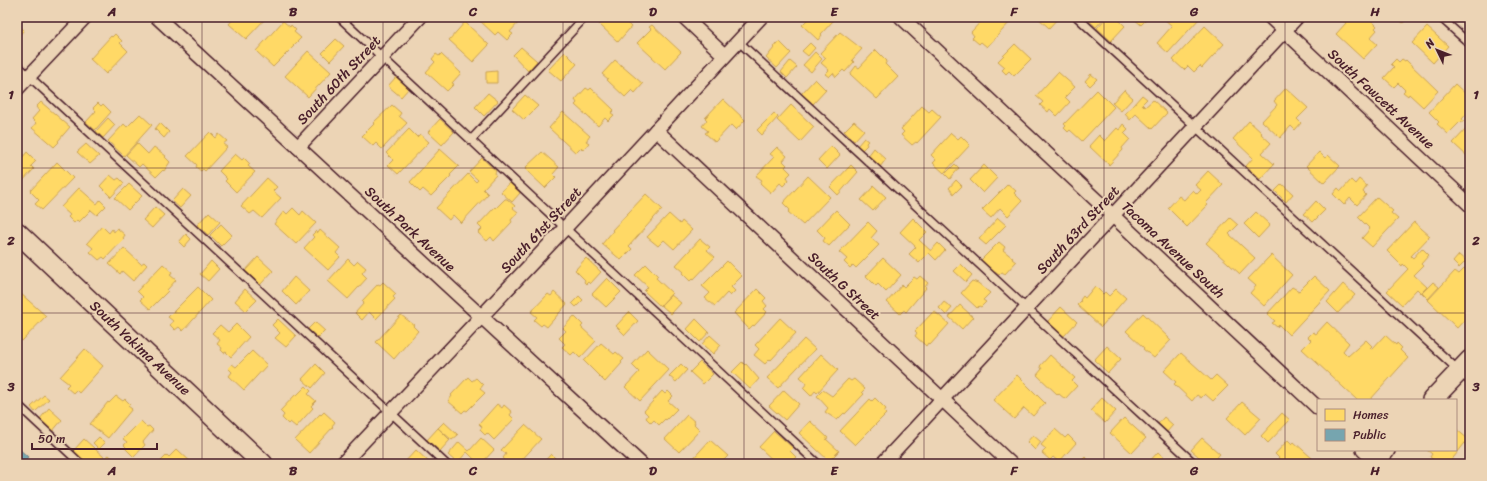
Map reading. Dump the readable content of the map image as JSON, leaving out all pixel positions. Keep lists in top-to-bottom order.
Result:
{
  "streets": {
    "main road": ["South Yakima Avenue"],
    "street": [
      "South 60th Street",
      "South Fawcett Avenue",
      "South Park Avenue",
      "South 61st Street",
      "South 63rd Street",
      "Tacoma Avenue South",
      "South G Street"
    ]
  },
  "crossings": [
    ["South 60th Street", "South Park Avenue"],
    ["South Fawcett Avenue", "South 63rd Street"],
    ["South Park Avenue", "South 61st Street"],
    ["South 61st Street", "South G Street"],
    ["South 63rd Street", "Tacoma Avenue South"],
    ["South 63rd Street", "South G Street"]
  ],
  "legend": ["Homes", "Public"],
  "scale_bar": "50 m",
  "north": "top left",
  "grid": {
    "columns": [
      "A",
      "B",
      "C",
      "D",
      "E",
      "F",
      "G",
      "H"
    ],
    "rows": ["1", "2", "3"]
  }
}
